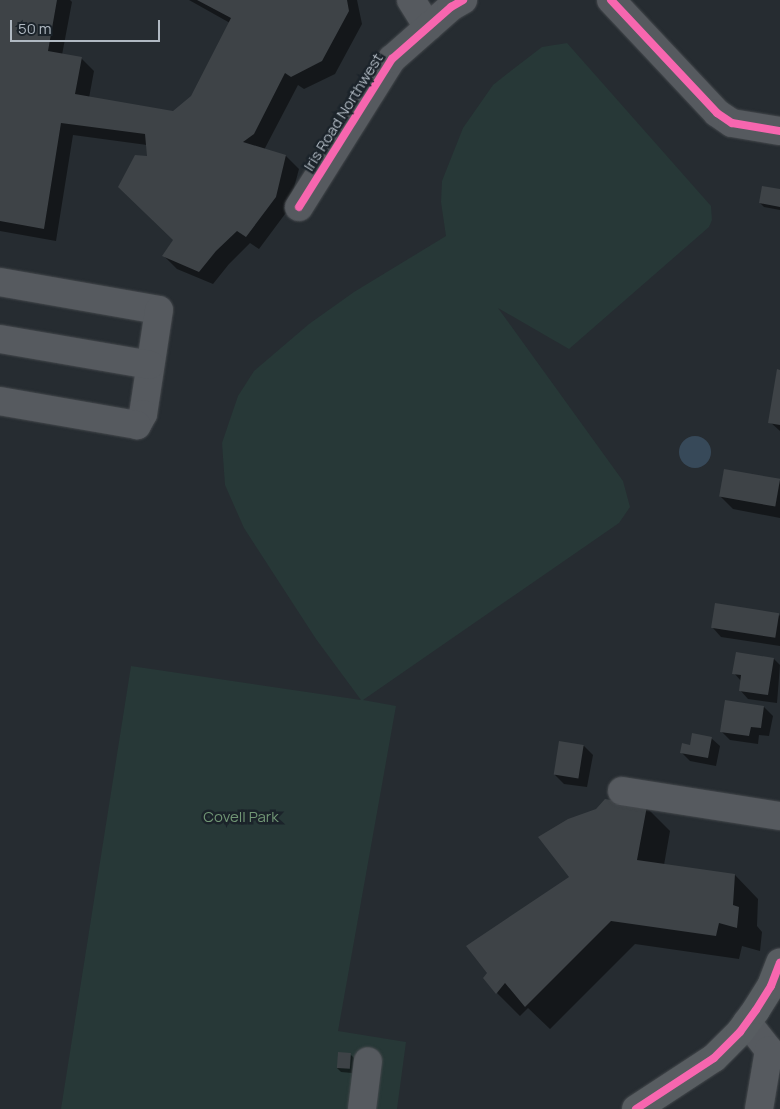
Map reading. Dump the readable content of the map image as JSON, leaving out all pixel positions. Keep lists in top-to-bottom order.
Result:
{
  "streets": {
    "street": ["Iris Road Northwest"]
  },
  "parks": ["Covell Park"],
  "scale_bar": "50 m"
}
